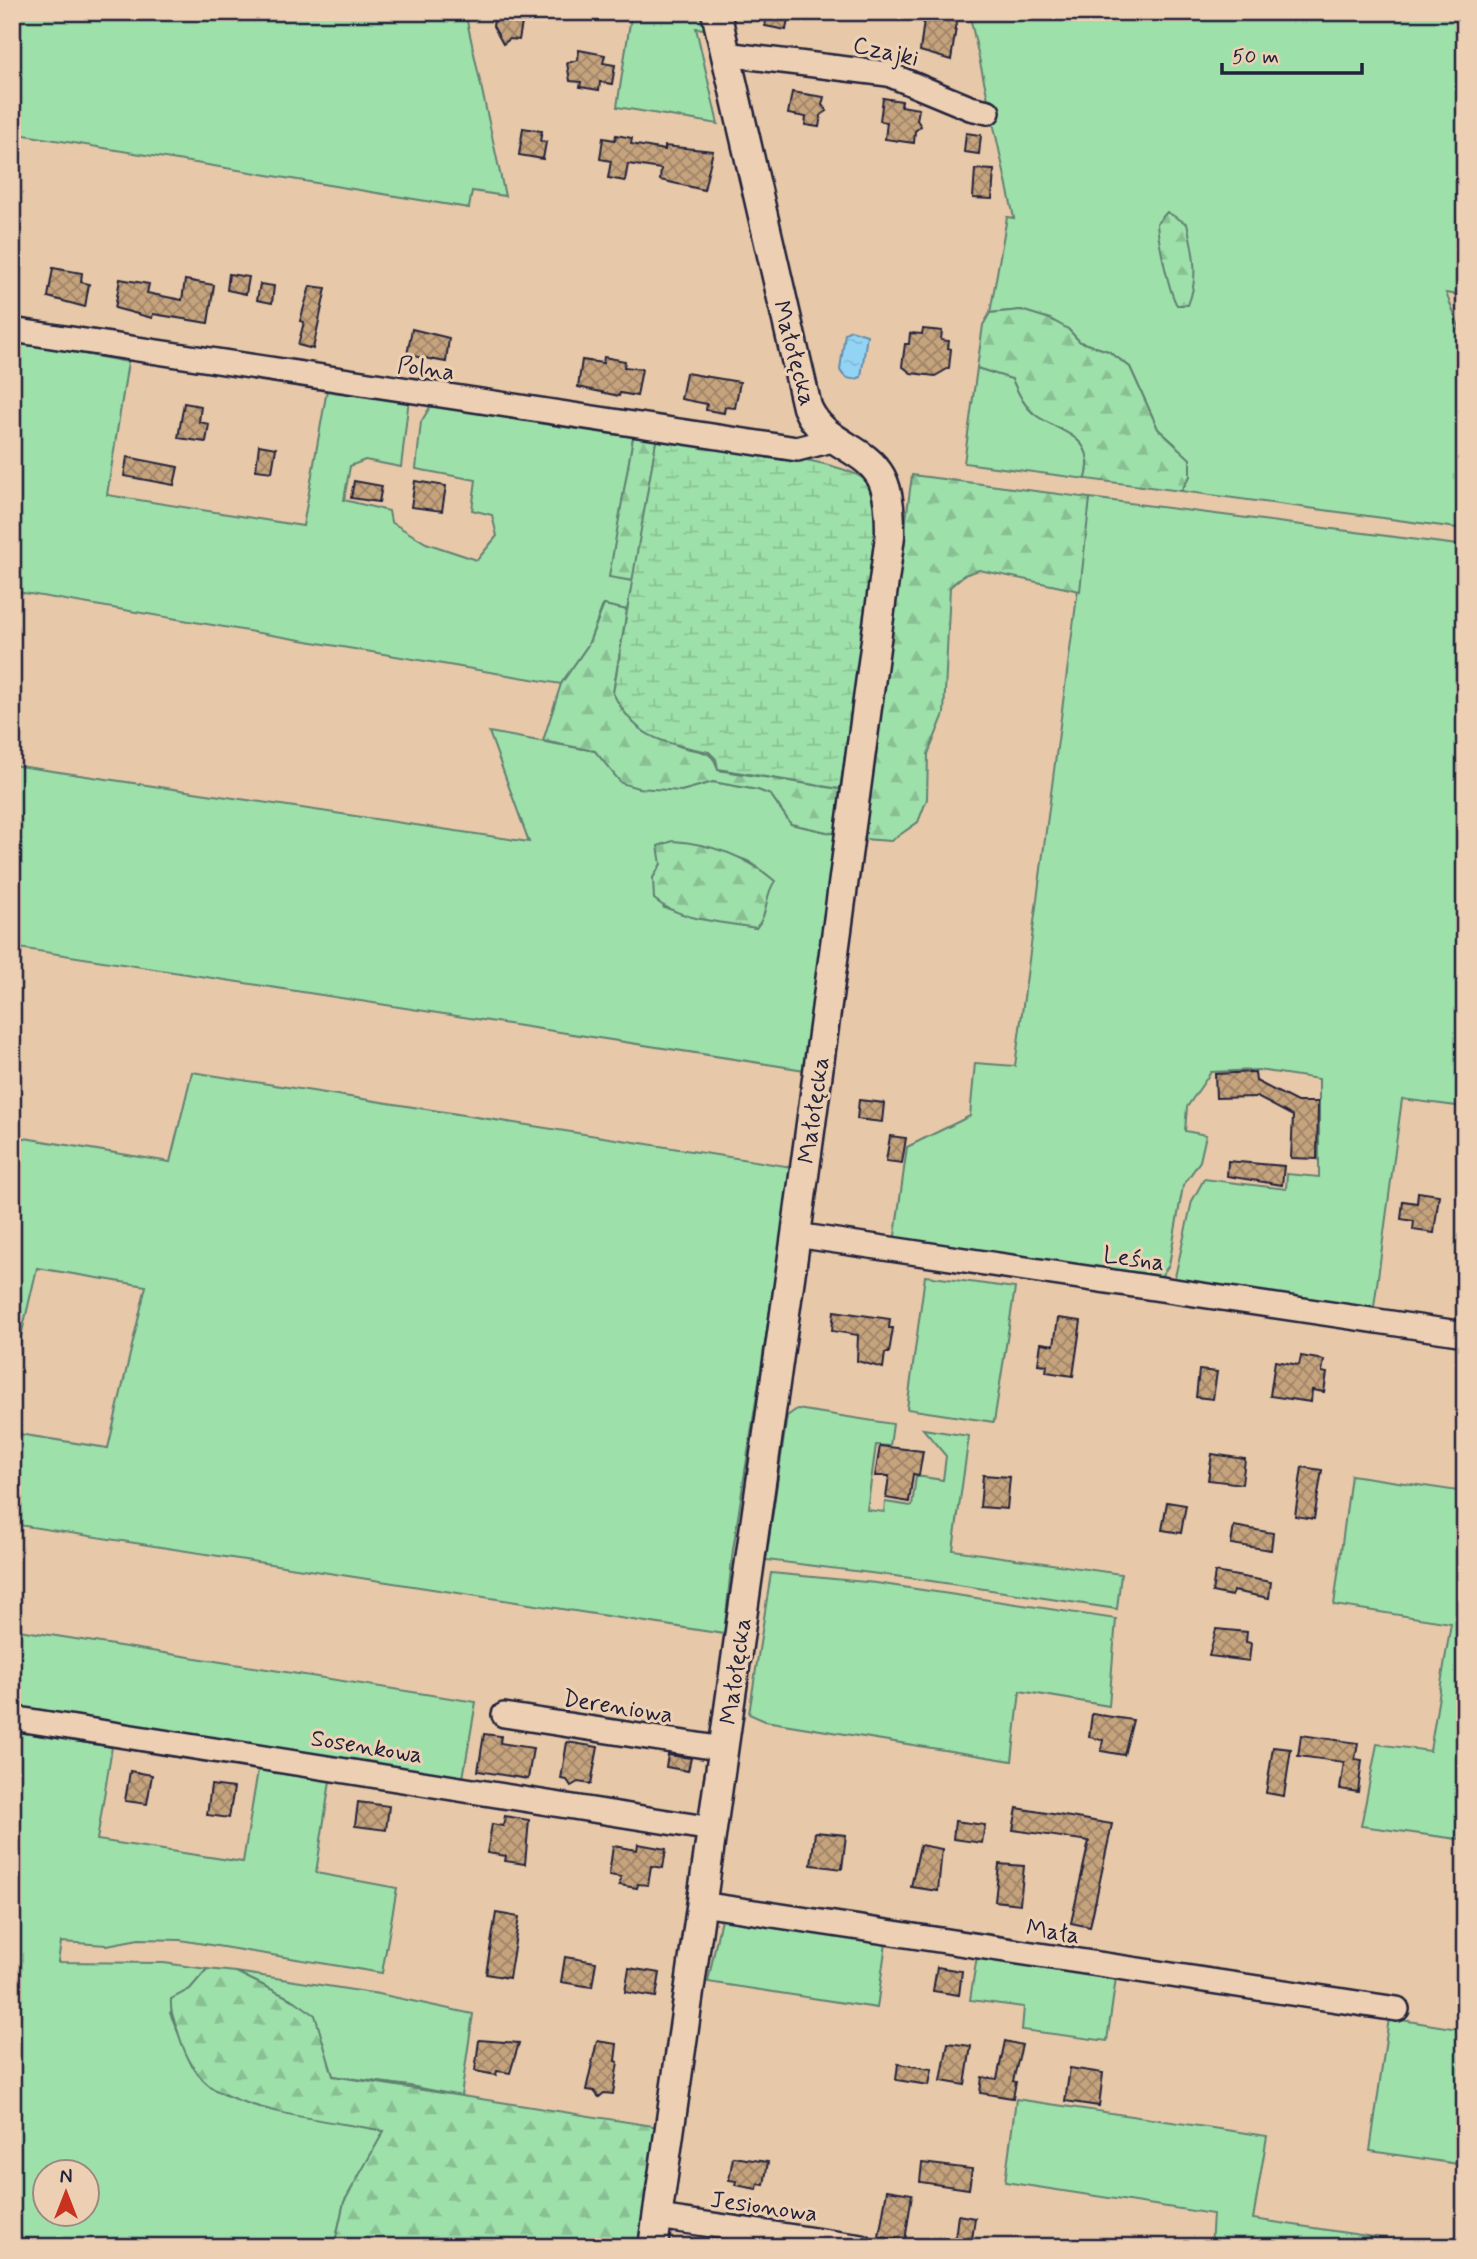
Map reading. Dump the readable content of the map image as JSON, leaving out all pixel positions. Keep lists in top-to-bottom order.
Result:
{
  "streets": {
    "street": [
      "Czajki",
      "Małołęcka",
      "Polna",
      "Leśna",
      "Dereniowa",
      "Sosenkowa",
      "Mała",
      "Jesionowa"
    ]
  },
  "crossings": [
    ["Czajki", "Małołęcka"],
    ["Małołęcka", "Polna"],
    ["Małołęcka", "Leśna"],
    ["Małołęcka", "Dereniowa"],
    ["Małołęcka", "Sosenkowa"],
    ["Małołęcka", "Mała"],
    ["Małołęcka", "Jesionowa"]
  ],
  "scale_bar": "50 m",
  "north": "top"
}
